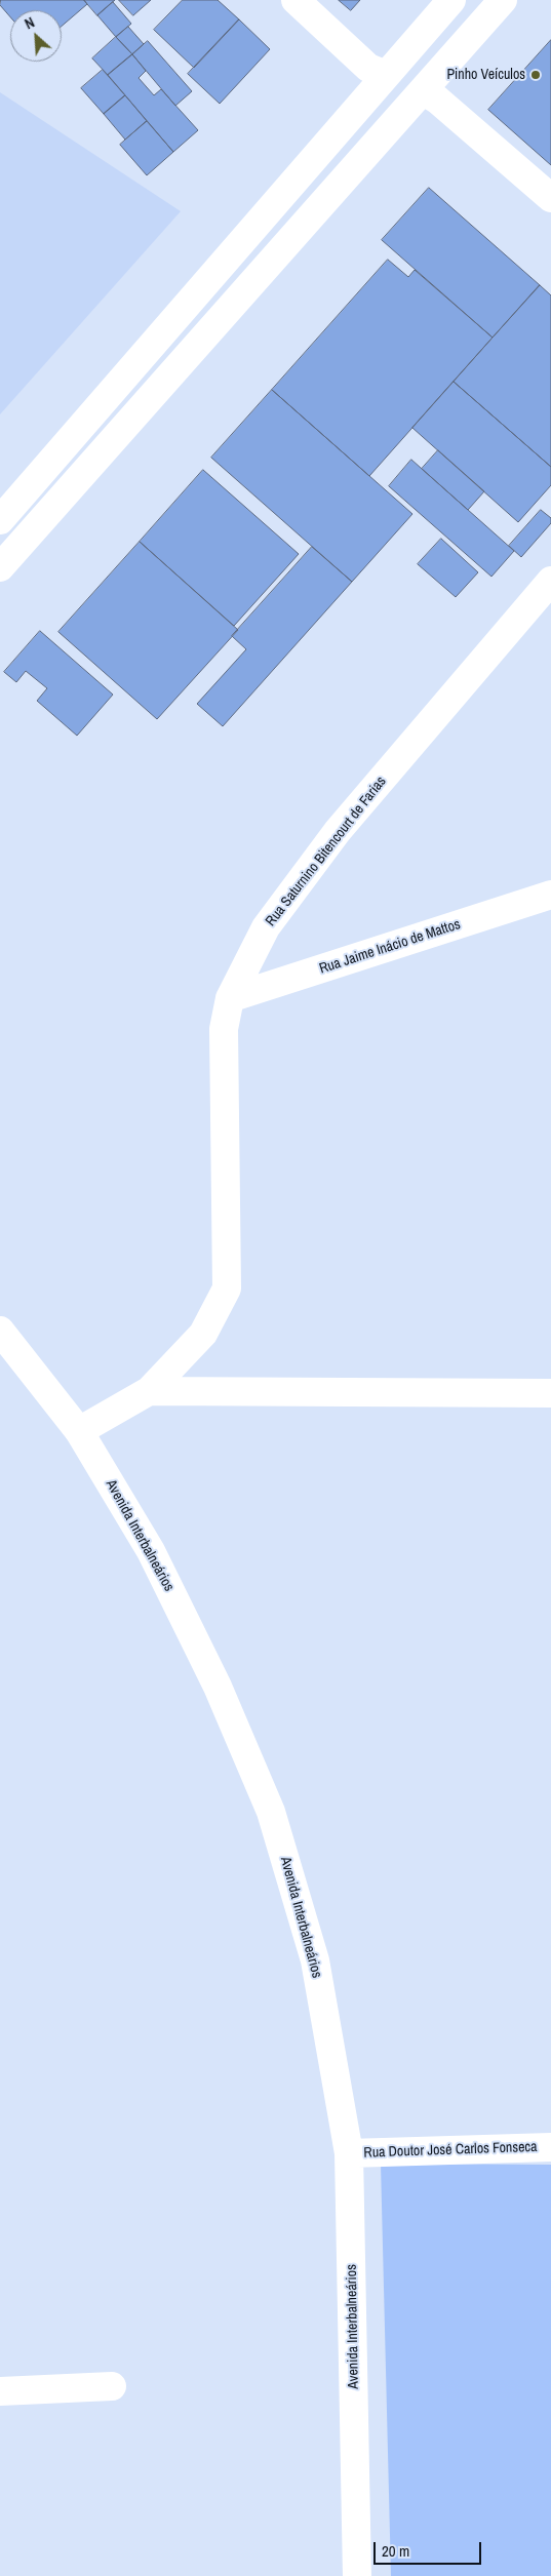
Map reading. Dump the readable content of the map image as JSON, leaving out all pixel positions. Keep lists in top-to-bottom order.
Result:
{
  "streets": {
    "street": [
      "Rua Saturnino Bitencourt de Farias",
      "Rua Jaime Inácio de Mattos",
      "Avenida Interbalneários",
      "Rua Doutor José Carlos Fonseca"
    ]
  },
  "crossings": [
    ["Rua Saturnino Bitencourt de Farias", "Rua Jaime Inácio de Mattos"],
    ["Avenida Interbalneários", "Rua Doutor José Carlos Fonseca"]
  ],
  "places": ["Pinho Veículos"],
  "scale_bar": "20 m",
  "north": "top left"
}
